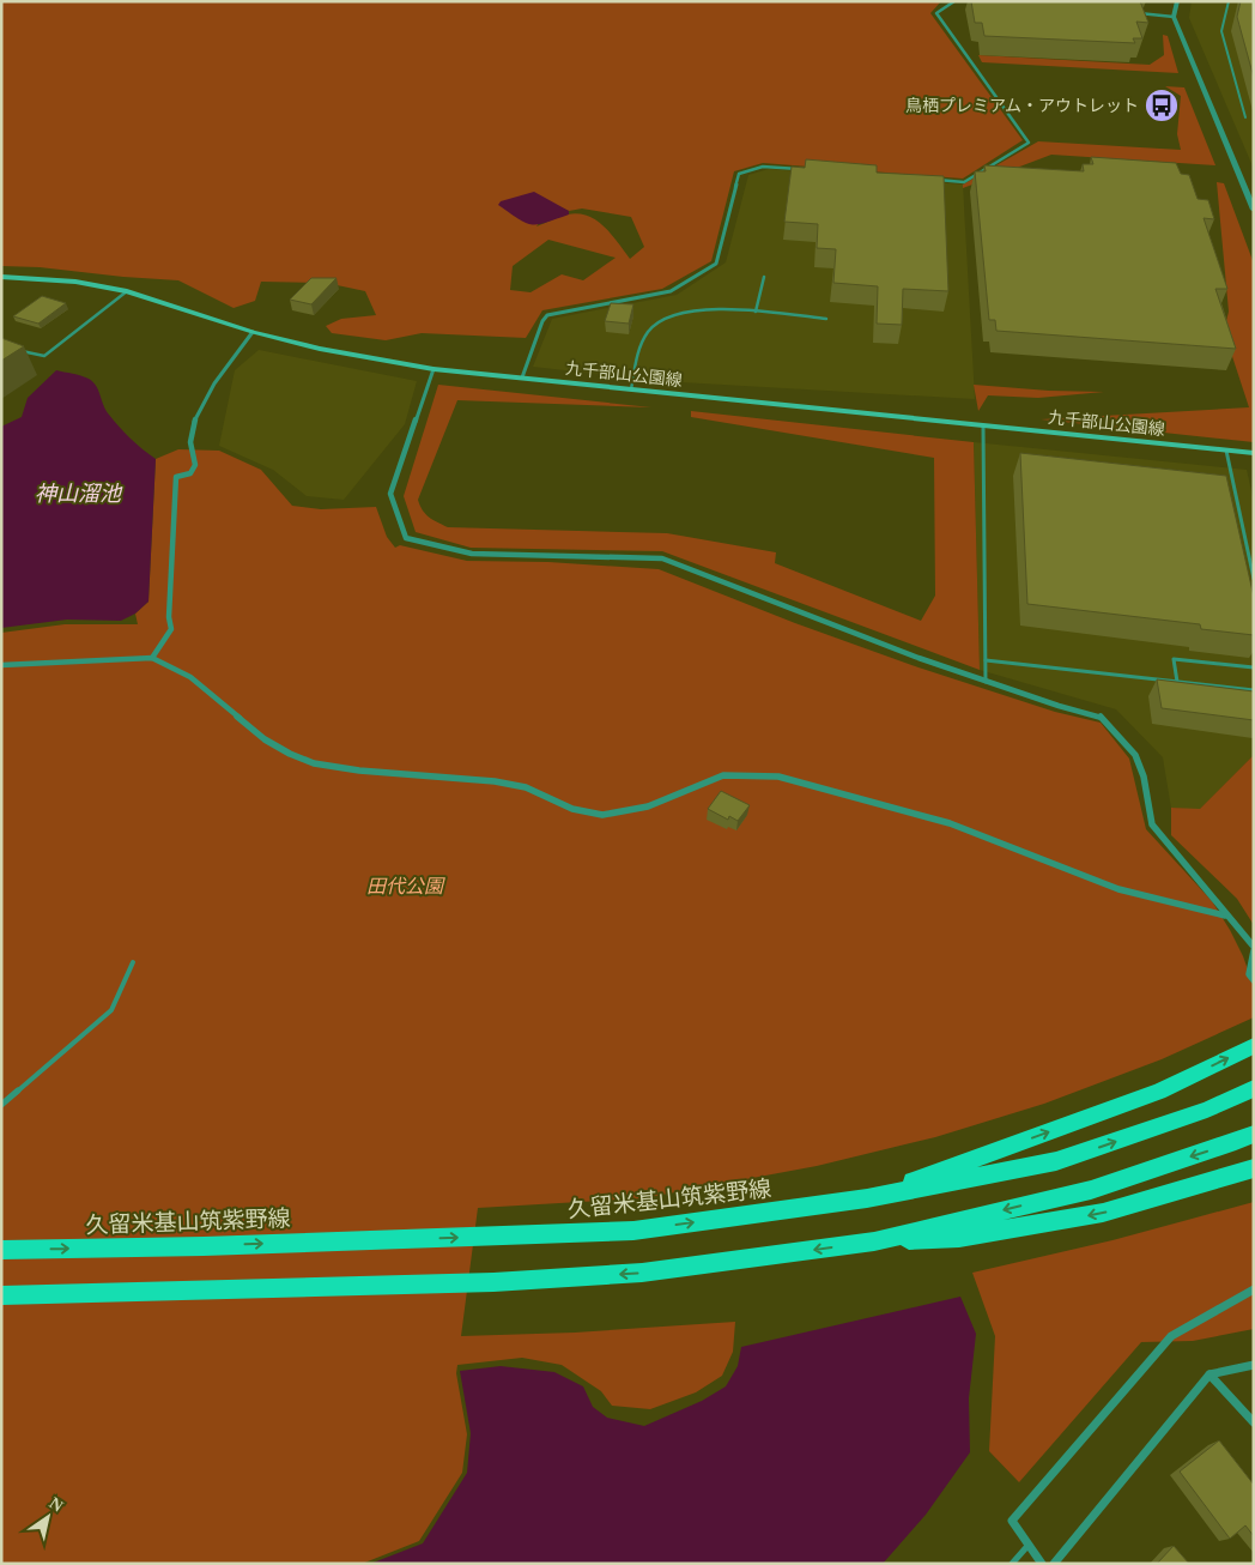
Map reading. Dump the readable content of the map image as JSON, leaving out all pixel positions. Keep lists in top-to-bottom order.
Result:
{
  "streets": {
    "main road": ["九千部山公園線", "久留米基山筑紫野線"]
  },
  "water": ["神山溜池"],
  "parks": ["田代公園"],
  "places": {
    "bus stop": ["鳥栖プレミアム・アウトレット"]
  },
  "north": "top right"
}
